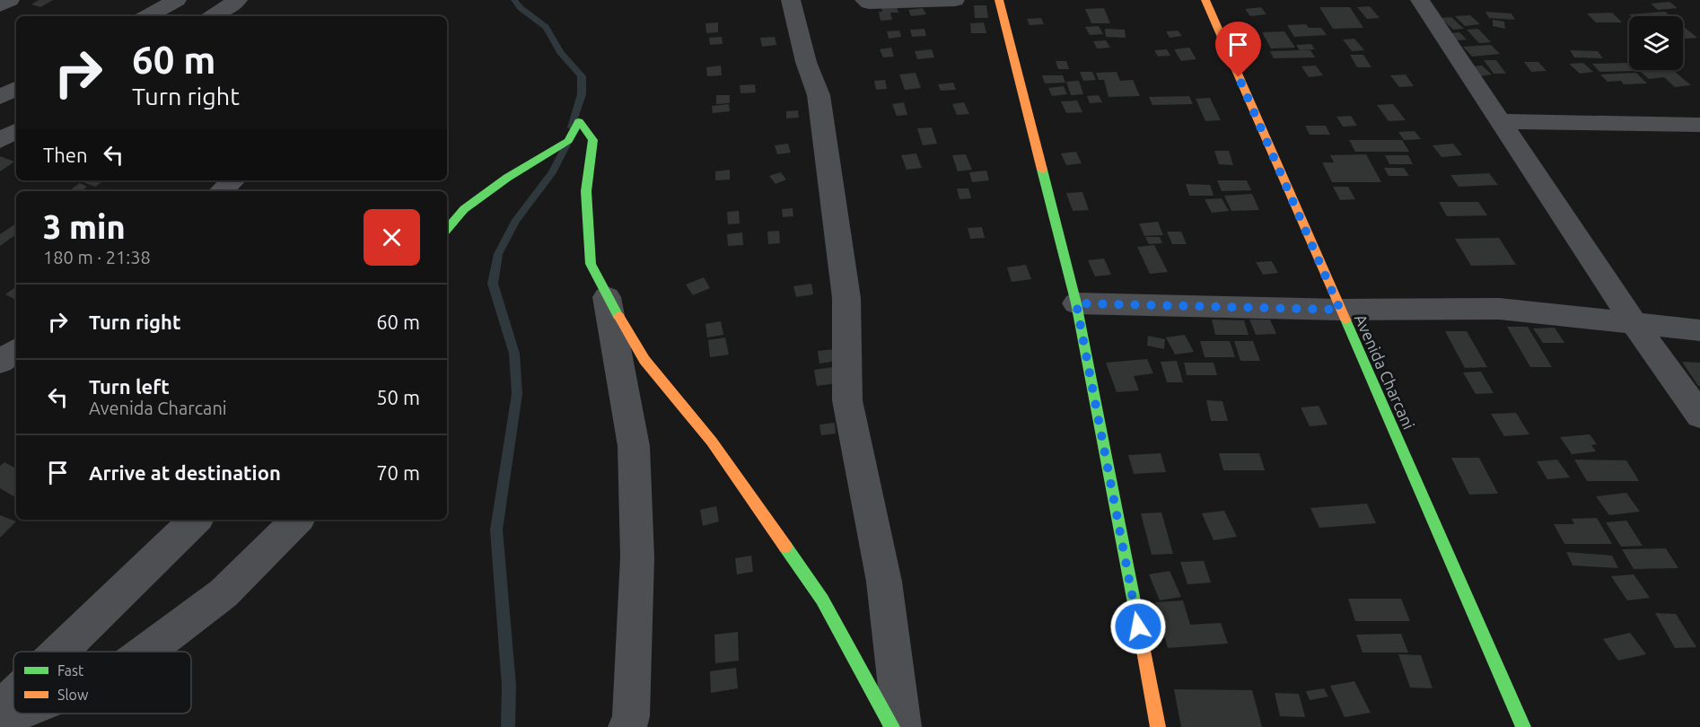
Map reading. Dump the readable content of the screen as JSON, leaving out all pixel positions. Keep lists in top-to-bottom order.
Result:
{
  "streets": {
    "street": ["Avenida Charcani"]
  },
  "legend": ["Fast", "Slow"],
  "page": {
    "turn": ["60 m", "Turn right"],
    "then": "Then",
    "heading": ["3 min", "180 m · 21:38"],
    "list": [
      {
        "name": "Turn right",
        "value": "60 m"
      },
      {
        "name": "Turn left",
        "note": "Avenida Charcani",
        "value": "50 m"
      },
      {
        "name": "Arrive at destination",
        "value": "70 m"
      }
    ]
  }
}
